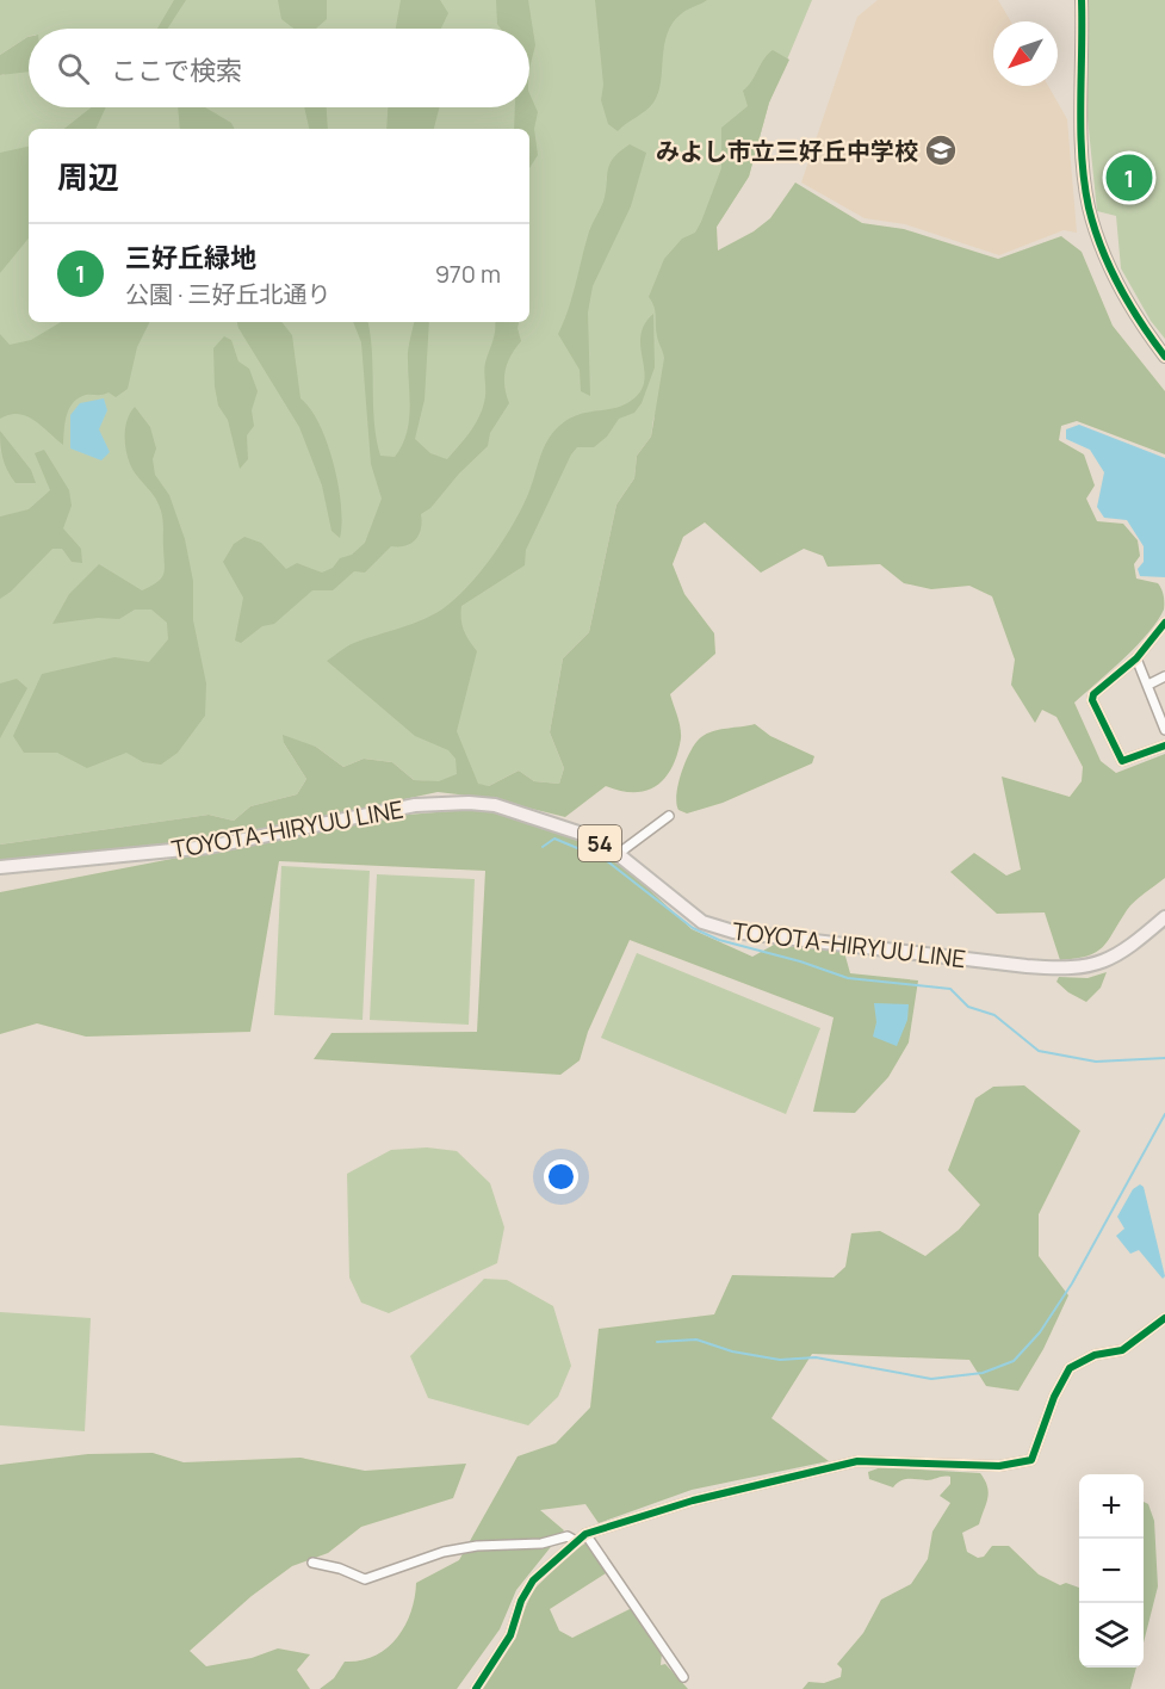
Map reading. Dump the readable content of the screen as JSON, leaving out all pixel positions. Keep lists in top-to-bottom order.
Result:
{
  "streets": {
    "main road": ["TOYOTA-HIRYUU LINE", "54"]
  },
  "places": {
    "school or university": ["みよし市立三好丘中学校"]
  },
  "north": "bottom left",
  "page": {
    "search": "ここで検索",
    "heading": "周辺",
    "pins": "1",
    "list": [
      {
        "mark": "1",
        "name": "三好丘緑地",
        "note": "公園 · 三好丘北通り",
        "value": "970 m"
      }
    ],
    "map_buttons": ["+", "−"]
  }
}
